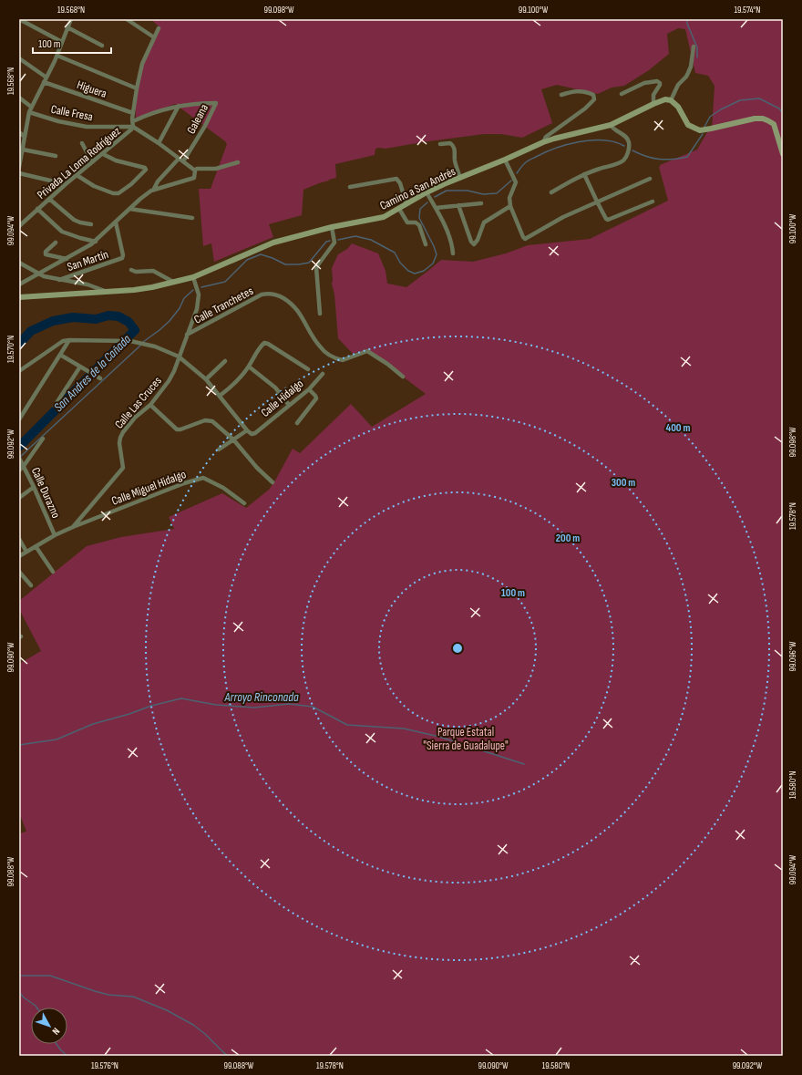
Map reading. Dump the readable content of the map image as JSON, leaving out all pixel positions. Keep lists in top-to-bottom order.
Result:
{
  "streets": {
    "street": [
      "Higuera",
      "Calle Fresa",
      "Galeana",
      "Privada La Loma Rodríguez",
      "Camino a San Andrés",
      "San Martín",
      "Calle Tranchetes",
      "Calle Hidalgo",
      "Calle Las Cruces",
      "Calle Miguel Hidalgo",
      "Calle Durazno"
    ]
  },
  "crossings": [
    ["Calle Fresa", "Privada La Loma Rodríguez"],
    ["Camino a San Andrés", "Calle Las Cruces"],
    ["Calle Tranchetes", "Calle Las Cruces"],
    ["Calle Las Cruces", "Calle Miguel Hidalgo"],
    ["Calle Miguel Hidalgo", "Calle Durazno"]
  ],
  "water": ["San Andres de la Cañada", "Arroyo Rinconada"],
  "parks": ["Parque Estatal \"Sierra de Guadalupe\""],
  "scale_bar": "100 m",
  "north": "bottom right",
  "coordinates": [
    "19.568°N",
    "99.098°W",
    "99.100°W",
    "19.574°N",
    "99.094°W",
    "19.570°N",
    "99.092°W",
    "19.578°N",
    "99.096°W",
    "99.090°W",
    "19.580°N",
    "99.088°W",
    "19.576°N"
  ],
  "rings": [
    "400 m",
    "300 m",
    "200 m",
    "100 m"
  ]
}
